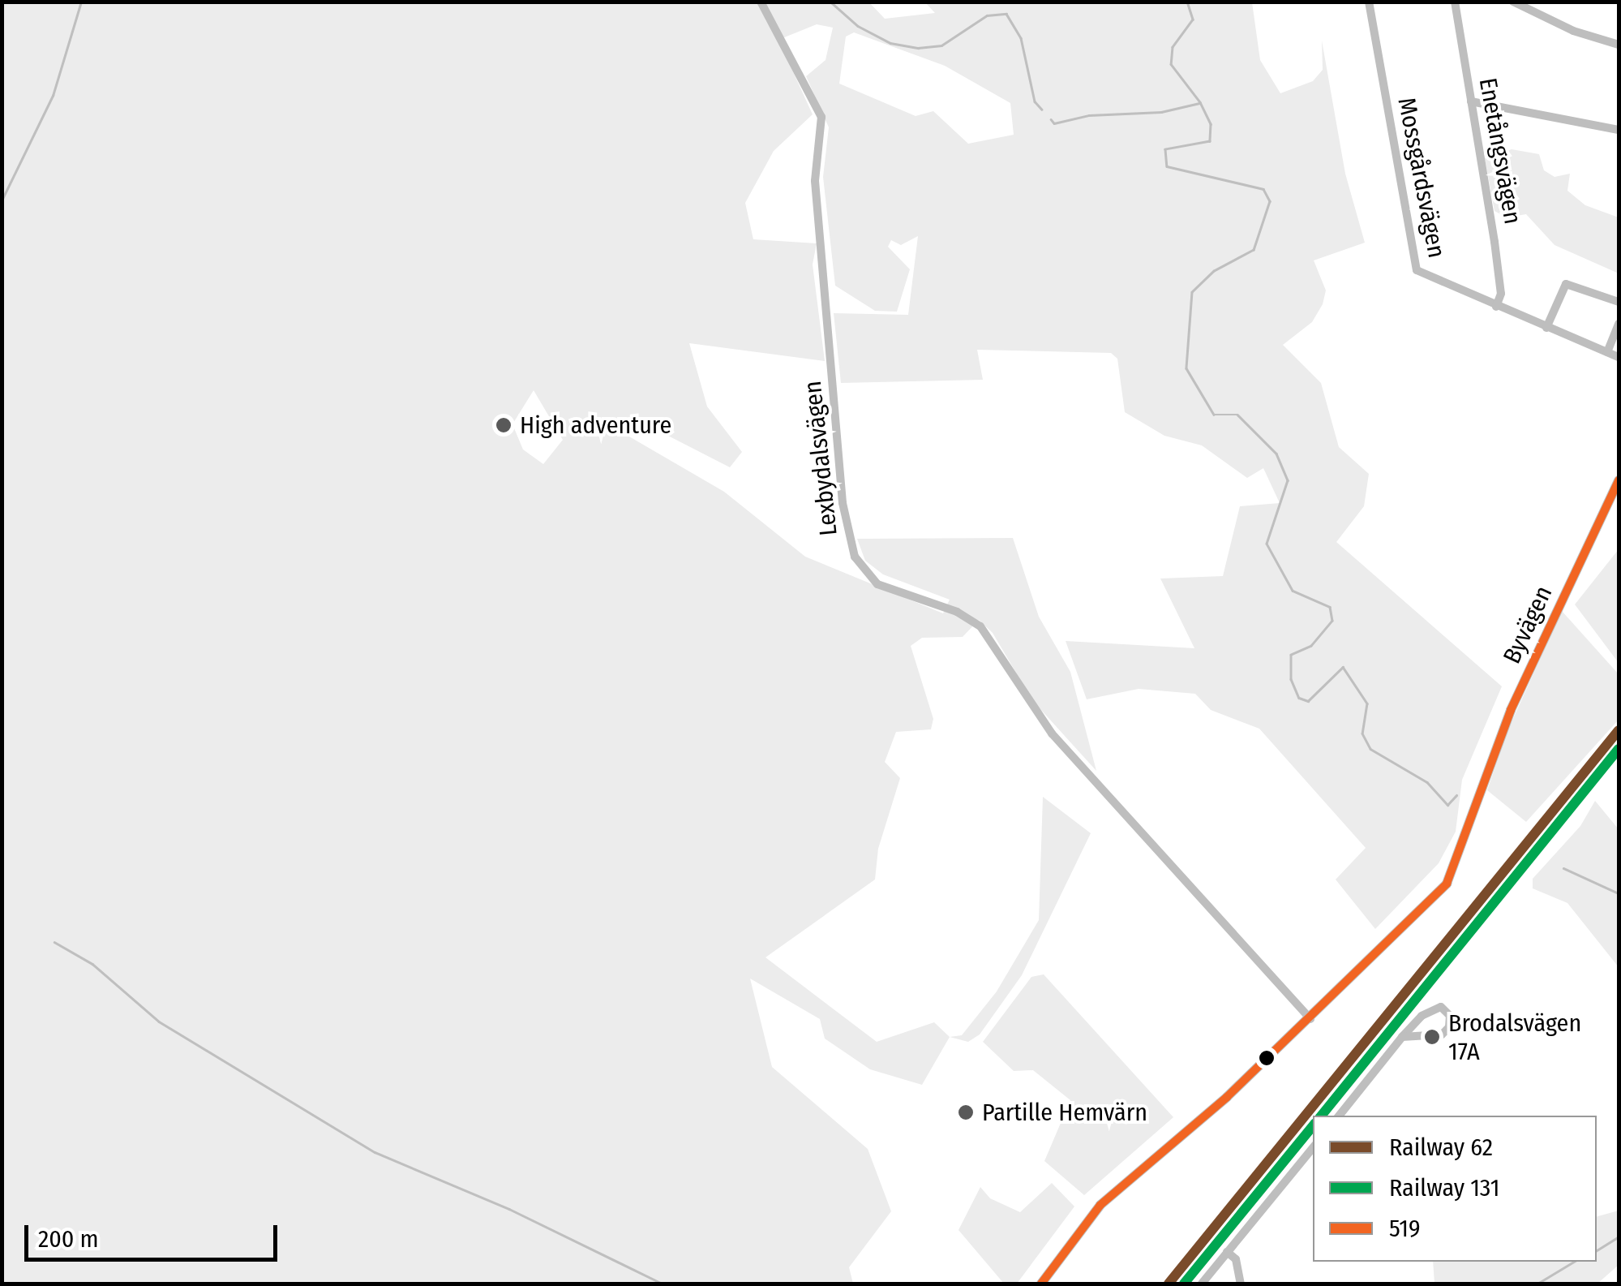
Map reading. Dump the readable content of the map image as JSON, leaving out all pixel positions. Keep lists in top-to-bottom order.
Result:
{
  "streets": {
    "street": [
      "Enetångsvägen",
      "Mossgårdsvägen",
      "Lexbydalsvägen",
      "Byvägen"
    ]
  },
  "crossings": [
    ["Enetångsvägen", "Mossgårdsvägen"],
    ["Lexbydalsvägen", "Byvägen"]
  ],
  "places": ["High adventure", "Brodalsvägen 17A", "Partille Hemvärn"],
  "lines": ["transit line 519", "rail line 62", "rail line 131"],
  "legend": ["Railway 62", "Railway 131", "519"],
  "scale_bar": "200 m"
}
